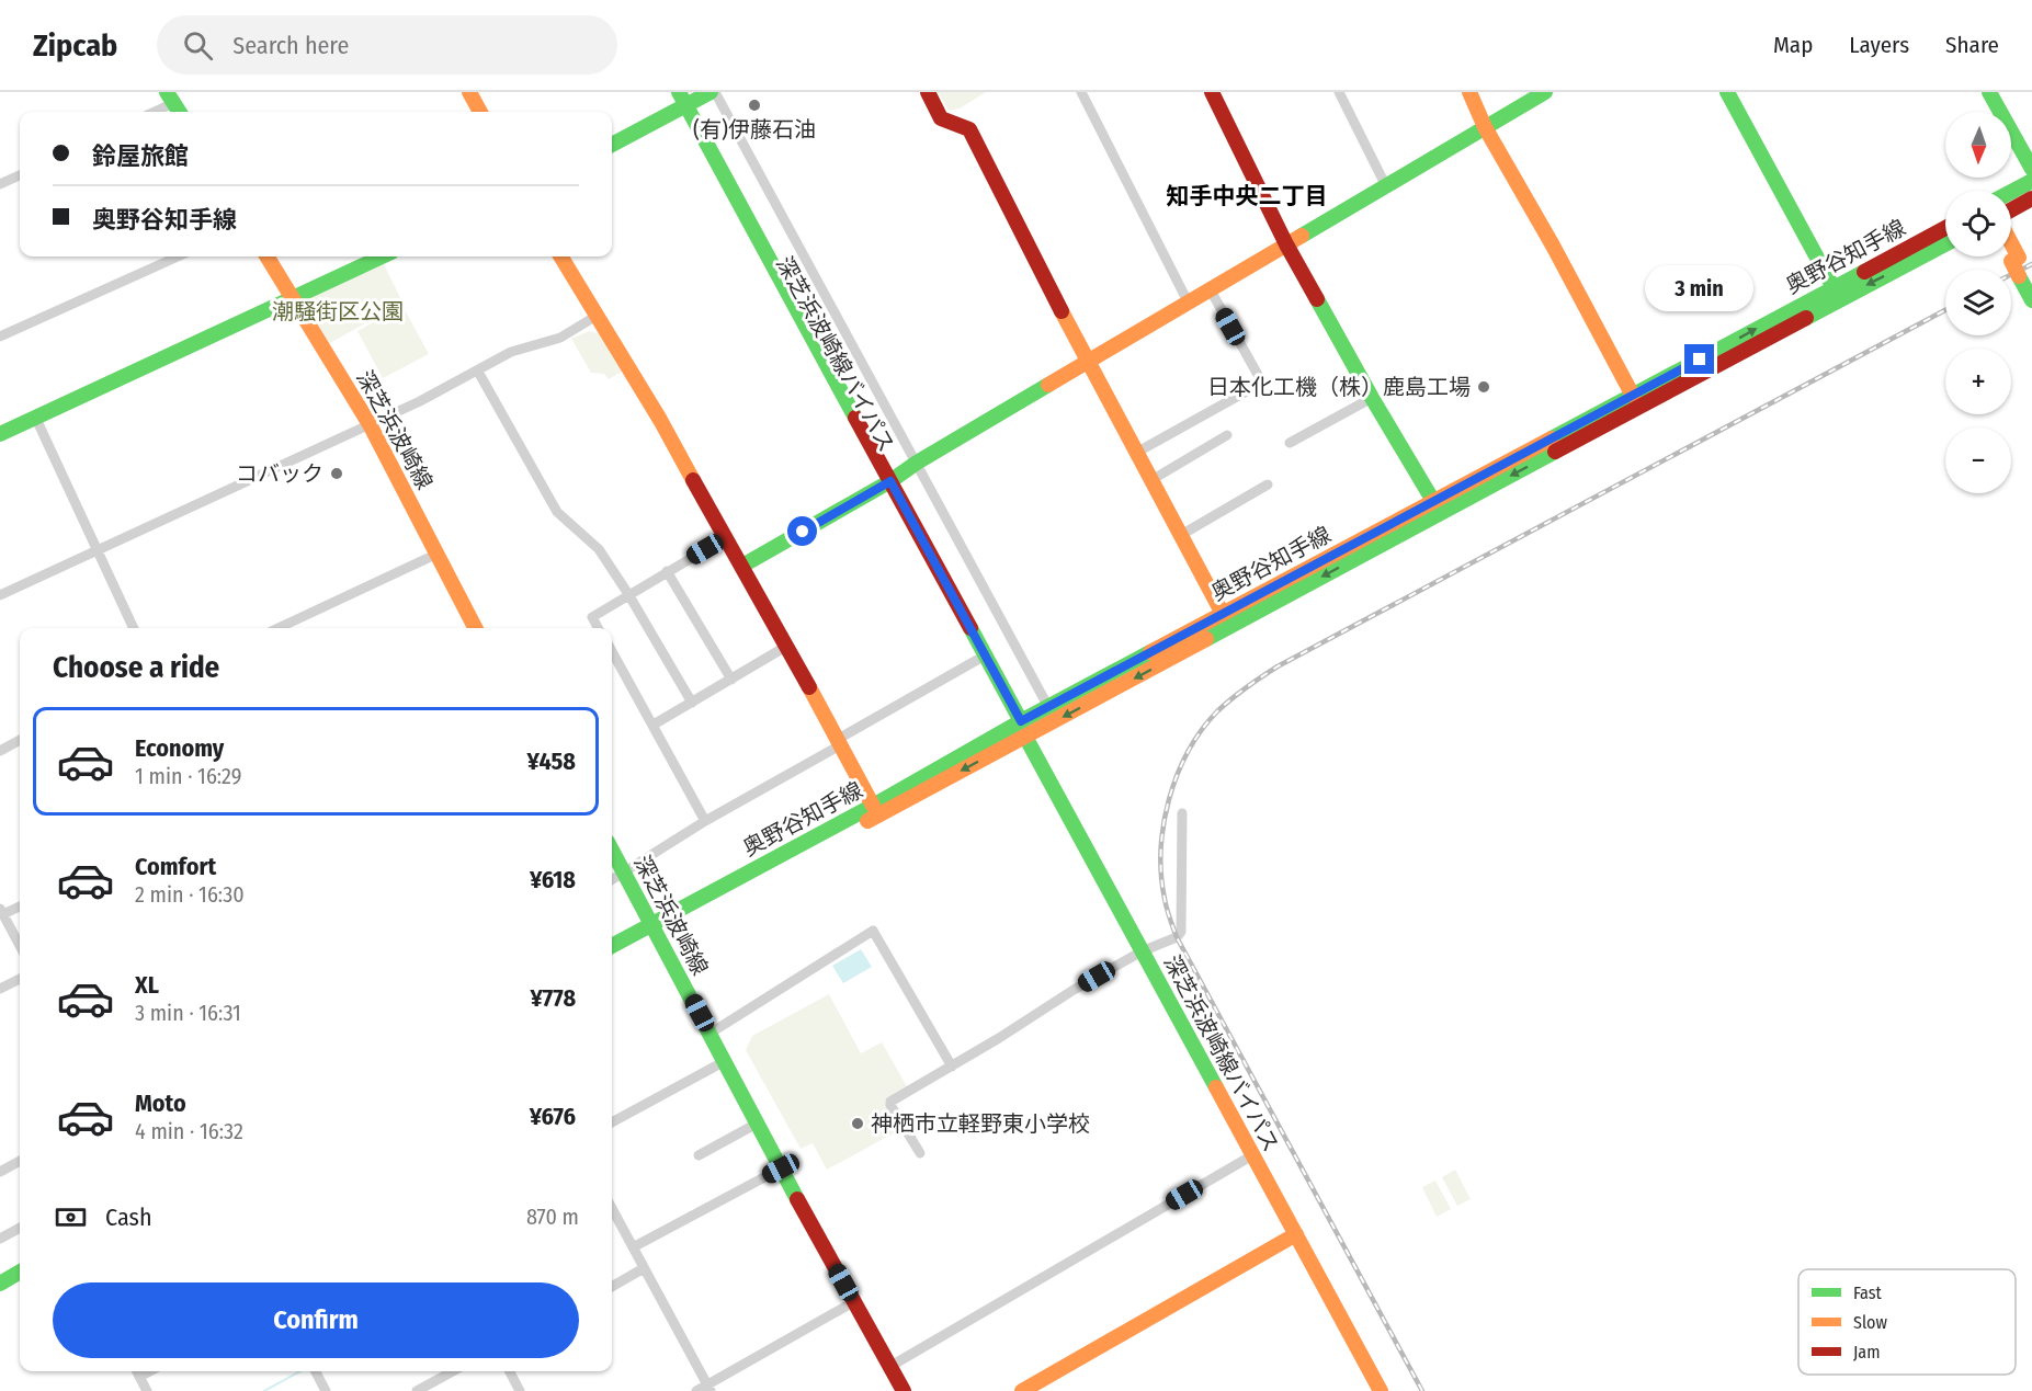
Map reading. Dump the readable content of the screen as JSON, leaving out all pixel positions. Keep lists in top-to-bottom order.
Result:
{
  "streets": {
    "main road": ["奥野谷知手線", "深芝浜波崎線バイパス", "深芝浜波崎線"]
  },
  "crossings": [
    ["奥野谷知手線", "深芝浜波崎線バイパス"],
    ["奥野谷知手線", "深芝浜波崎線"]
  ],
  "districts": ["知手中央二丁目"],
  "parks": ["潮騒街区公園"],
  "places": [
    "(有)伊藤石油",
    "日本化工機（株）鹿島工場",
    "コバック",
    "神栖市立軽野東小学校"
  ],
  "legend": ["Fast", "Slow", "Jam"],
  "north": "bottom",
  "page": {
    "header": "Zipcab",
    "search": "Search here",
    "nav": ["Map", "Layers", "Share"],
    "map_buttons": ["+", "−"],
    "banner": ["鈴屋旅館", "奥野谷知手線"],
    "bubble": "3 min",
    "heading": "Choose a ride",
    "list": [
      {
        "name": "Economy",
        "note": "1 min · 16:29",
        "value": "¥458"
      },
      {
        "name": "Comfort",
        "note": "2 min · 16:30",
        "value": "¥618"
      },
      {
        "name": "XL",
        "note": "3 min · 16:31",
        "value": "¥778"
      },
      {
        "name": "Moto",
        "note": "4 min · 16:32",
        "value": "¥676"
      }
    ],
    "pay": ["Cash", "870 m"],
    "buttons": "Confirm"
  }
}
